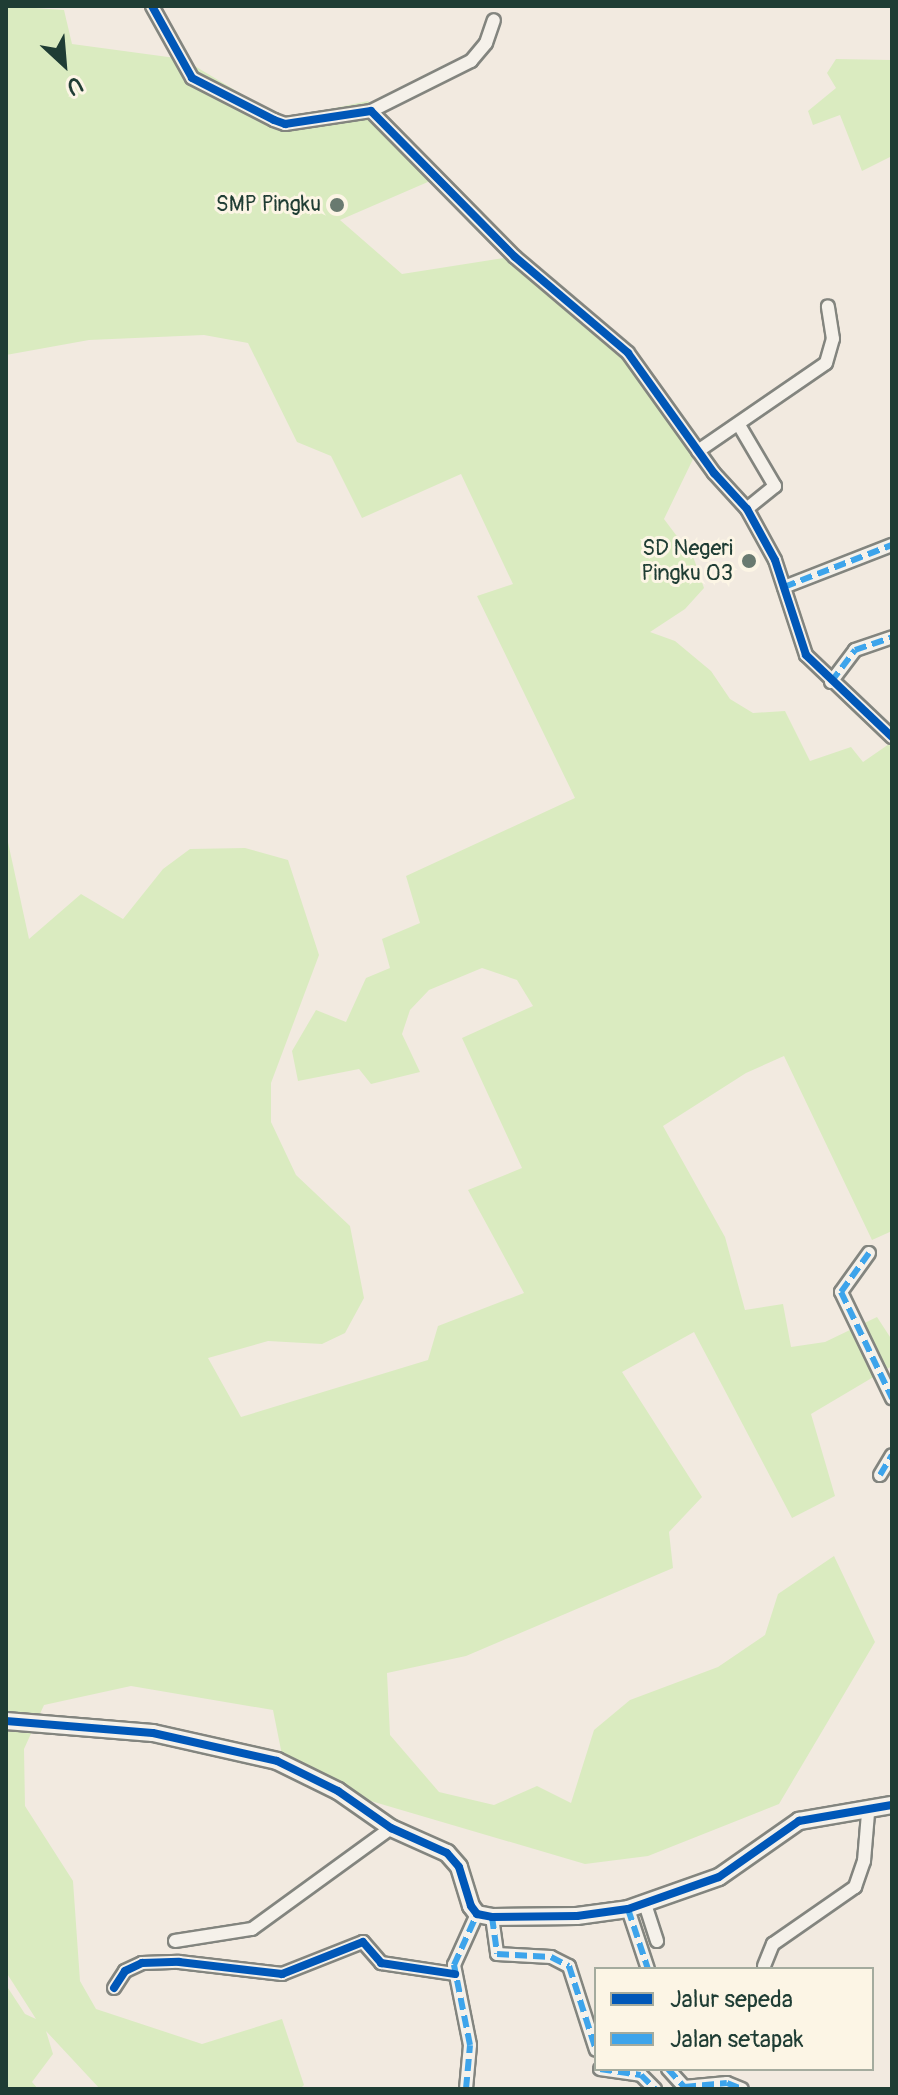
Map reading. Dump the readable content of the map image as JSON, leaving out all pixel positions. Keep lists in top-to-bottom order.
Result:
{
  "places": ["SMP Pingku", "SD Negeri Pingku 03"],
  "legend": ["Jalur sepeda", "Jalan setapak"],
  "north": "bottom right"
}
